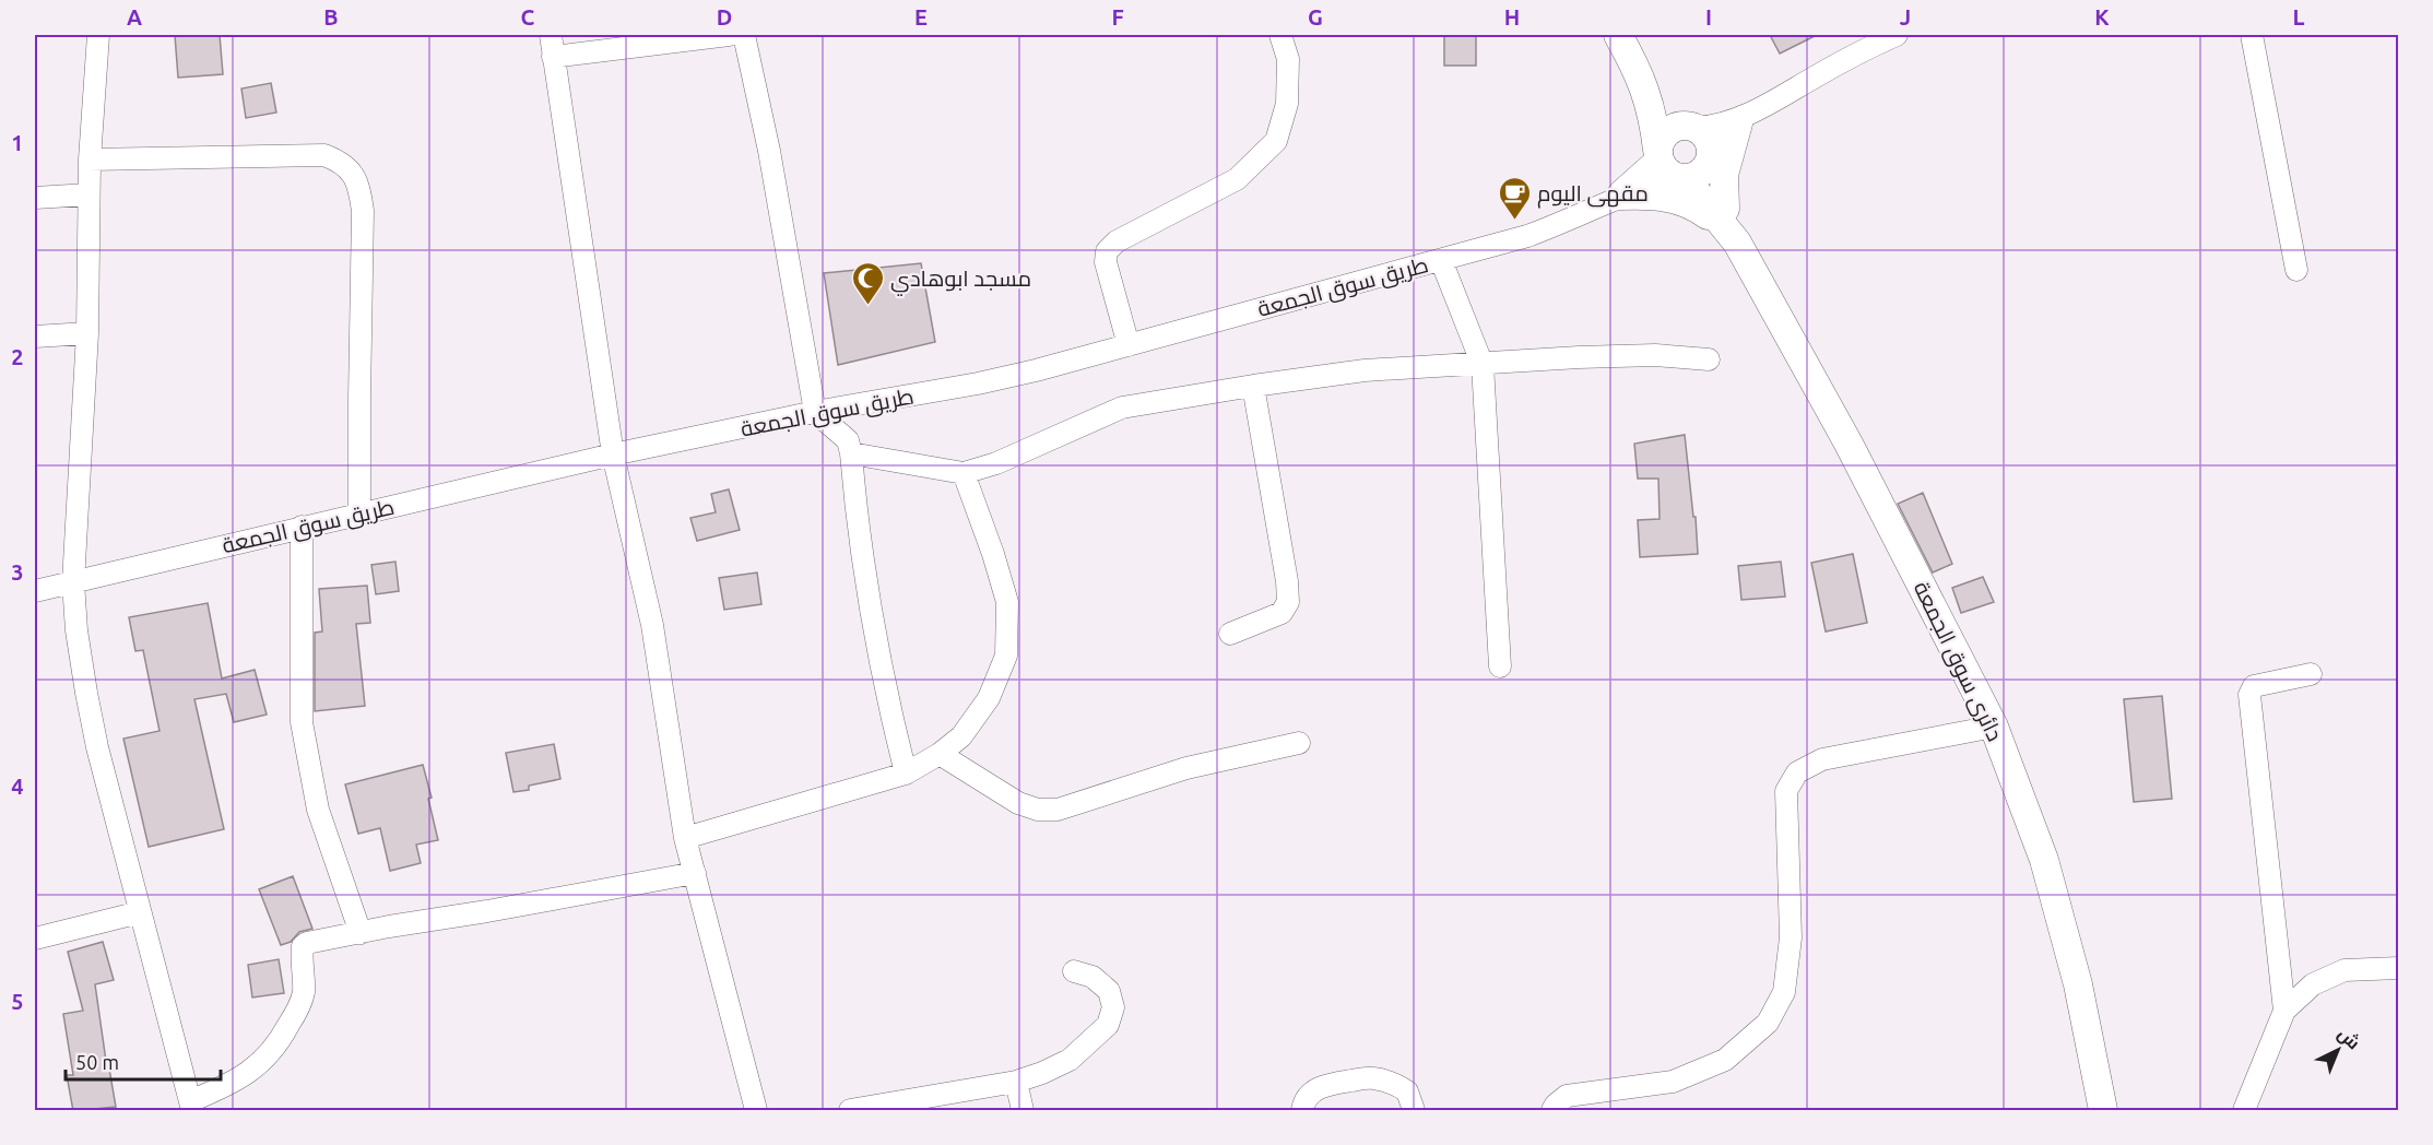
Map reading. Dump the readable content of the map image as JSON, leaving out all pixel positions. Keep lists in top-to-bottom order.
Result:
{
  "streets": {
    "main road": ["دائرى سوق الجمعة"],
    "street": ["طريق سوق الجمعة"]
  },
  "places": {
    "cafe": ["مقهى اليوم"],
    "mosque": ["مسجد ابوهادي"]
  },
  "scale_bar": "50 m",
  "north": "top right",
  "grid": {
    "columns": [
      "A",
      "B",
      "C",
      "D",
      "E",
      "F",
      "G",
      "H",
      "I",
      "J",
      "K",
      "L"
    ],
    "rows": [
      "1",
      "2",
      "3",
      "4",
      "5"
    ]
  }
}
